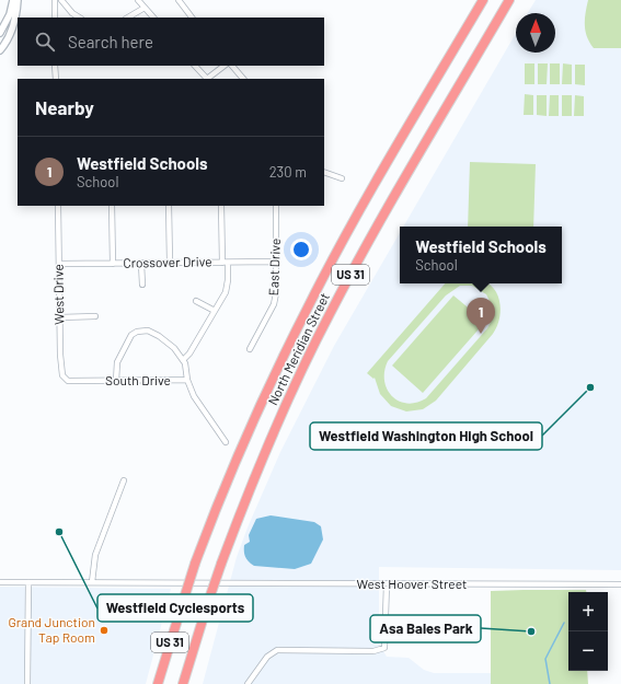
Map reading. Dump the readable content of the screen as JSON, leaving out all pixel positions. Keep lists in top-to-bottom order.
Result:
{
  "streets": {
    "highway": ["US 31", "North Meridian Street"],
    "street": [
      "Crossover Drive",
      "East Drive",
      "West Drive",
      "South Drive",
      "West Hoover Street"
    ]
  },
  "crossings": [
    ["Crossover Drive", "East Drive"],
    ["Crossover Drive", "West Drive"],
    ["West Drive", "South Drive"]
  ],
  "places": [
    "Westfield Washington High School",
    "Westfield Cyclesports",
    "Grand Junction Tap Room",
    "Asa Bales Park"
  ],
  "north": "top",
  "page": {
    "search": "Search here",
    "heading": "Nearby",
    "list": [
      {
        "mark": "1",
        "name": "Westfield Schools",
        "note": "School",
        "value": "230 m"
      }
    ],
    "popup": ["Westfield Schools", "School"],
    "pins": "1",
    "map_buttons": ["+", "−"]
  }
}
